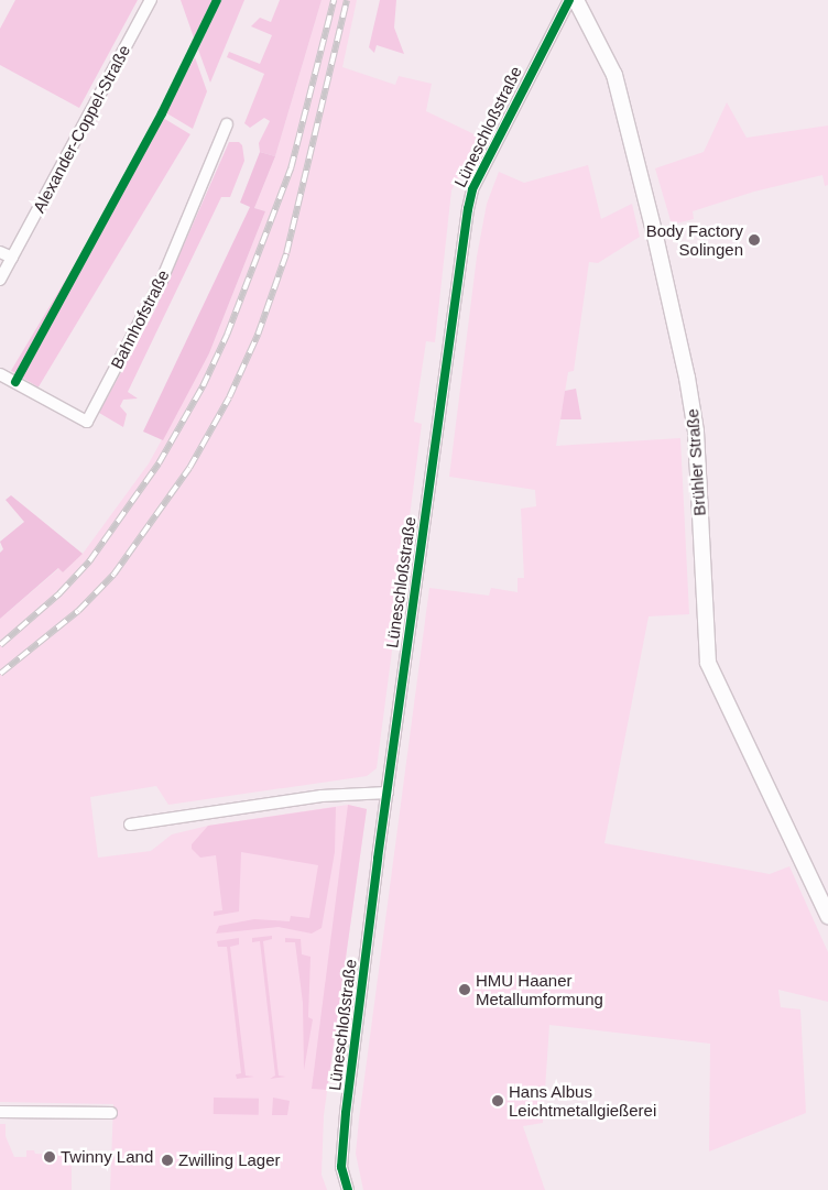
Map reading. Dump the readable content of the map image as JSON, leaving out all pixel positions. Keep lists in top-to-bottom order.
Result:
{
  "streets": {
    "main road": ["Brühler Straße"],
    "street": ["Lüneschloßstraße", "Alexander-Coppel-Straße", "Bahnhofstraße"]
  },
  "places": [
    "Body Factory Solingen",
    "HMU Haaner Metallumformung",
    "Hans Albus Leichtmetallgießerei",
    "Twinny Land",
    "Zwilling Lager"
  ]
}
